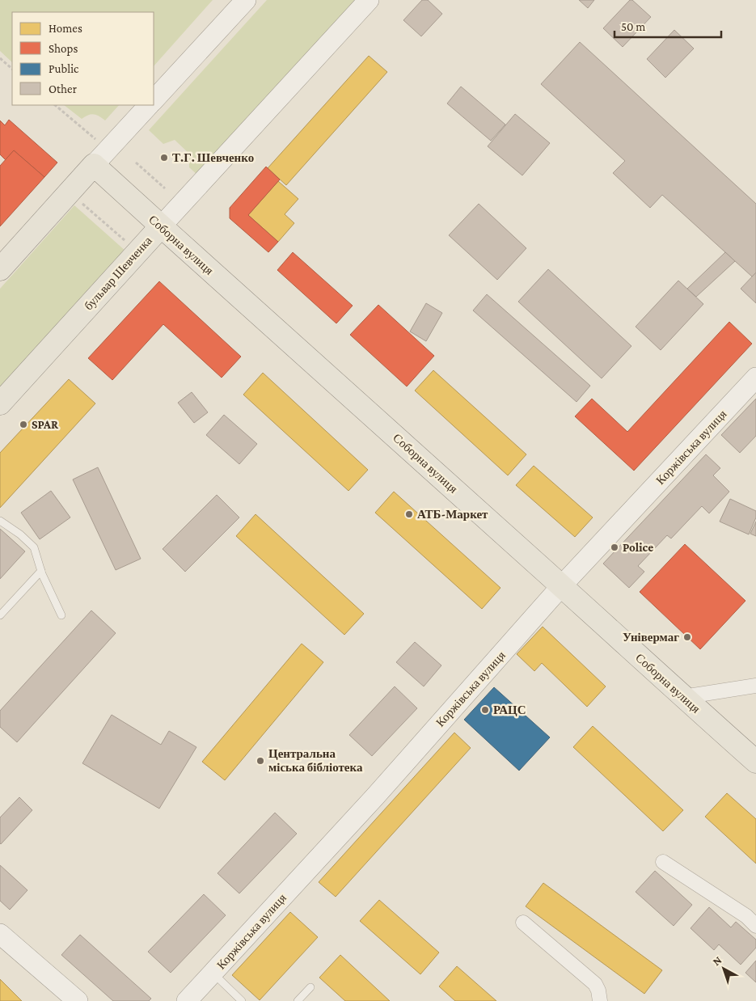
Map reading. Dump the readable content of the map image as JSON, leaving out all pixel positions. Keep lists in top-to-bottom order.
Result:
{
  "streets": {
    "main road": ["Соборна вулиця", "бульвар Шевченка"],
    "street": ["Коржівська вулиця"]
  },
  "crossings": [
    ["Соборна вулиця", "бульвар Шевченка"],
    ["Соборна вулиця", "Коржівська вулиця"]
  ],
  "places": [
    "Т.Г. Шевченко",
    "SPAR",
    "АТБ-Маркет",
    "Police",
    "Універмаг",
    "РАЦС",
    "Центральна міська бібліотека"
  ],
  "legend": [
    "Homes",
    "Shops",
    "Public",
    "Other"
  ],
  "scale_bar": "50 m",
  "north": "top left"
}
